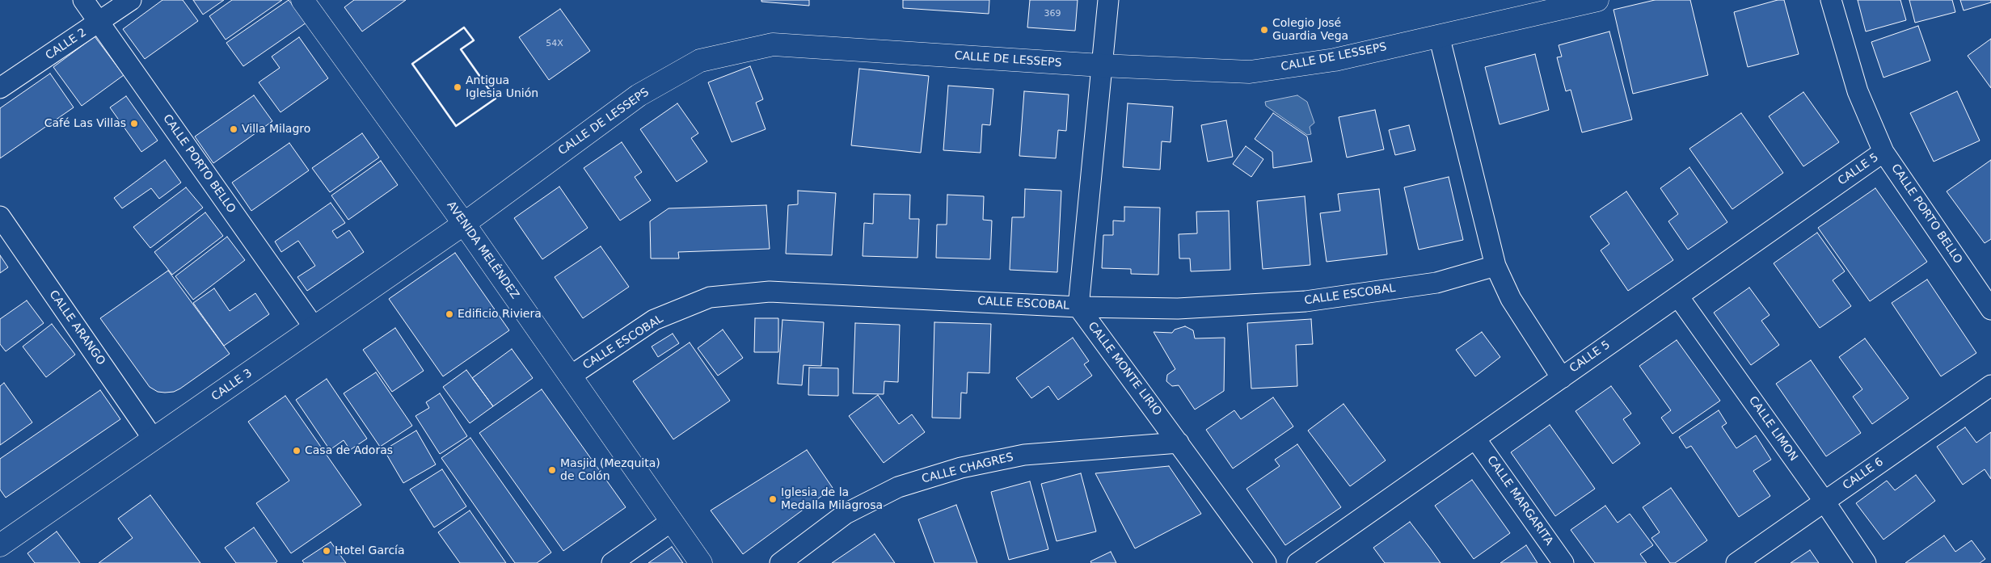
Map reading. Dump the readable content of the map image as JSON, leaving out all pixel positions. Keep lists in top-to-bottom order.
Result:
{
  "streets": {
    "main road": ["CALLE DE LESSEPS", "AVENIDA MELÉNDEZ", "CALLE 3"],
    "street": [
      "CALLE 2",
      "CALLE PORTO BELLO",
      "CALLE 5",
      "CALLE ESCOBAL",
      "CALLE ARANGO",
      "CALLE MONTE LIRIO",
      "CALLE LIMON",
      "CALLE CHAGRES",
      "CALLE 6",
      "CALLE MARGARITA"
    ]
  },
  "crossings": [
    ["CALLE 2", "CALLE PORTO BELLO"],
    ["CALLE DE LESSEPS", "AVENIDA MELÉNDEZ"],
    ["CALLE DE LESSEPS", "CALLE 3"],
    ["CALLE PORTO BELLO", "CALLE 5"],
    ["CALLE PORTO BELLO", "CALLE 3"],
    ["CALLE 5", "CALLE LIMON"],
    ["CALLE 5", "CALLE MARGARITA"],
    ["AVENIDA MELÉNDEZ", "CALLE ESCOBAL"],
    ["AVENIDA MELÉNDEZ", "CALLE 3"],
    ["CALLE ESCOBAL", "CALLE MONTE LIRIO"],
    ["CALLE ARANGO", "CALLE 3"],
    ["CALLE MONTE LIRIO", "CALLE CHAGRES"],
    ["CALLE LIMON", "CALLE 6"]
  ],
  "places": [
    "Colegio José Guardia Vega",
    "Antigua Iglesia Unión",
    "Café Las Villas",
    "Villa Milagro",
    "Edificio Riviera",
    "Casa de Adoras",
    "Masjid (Mezquita) de Colón",
    "Iglesia de la Medalla Milagrosa",
    "Hotel García"
  ],
  "house_numbers": ["369", "54X"]
}
